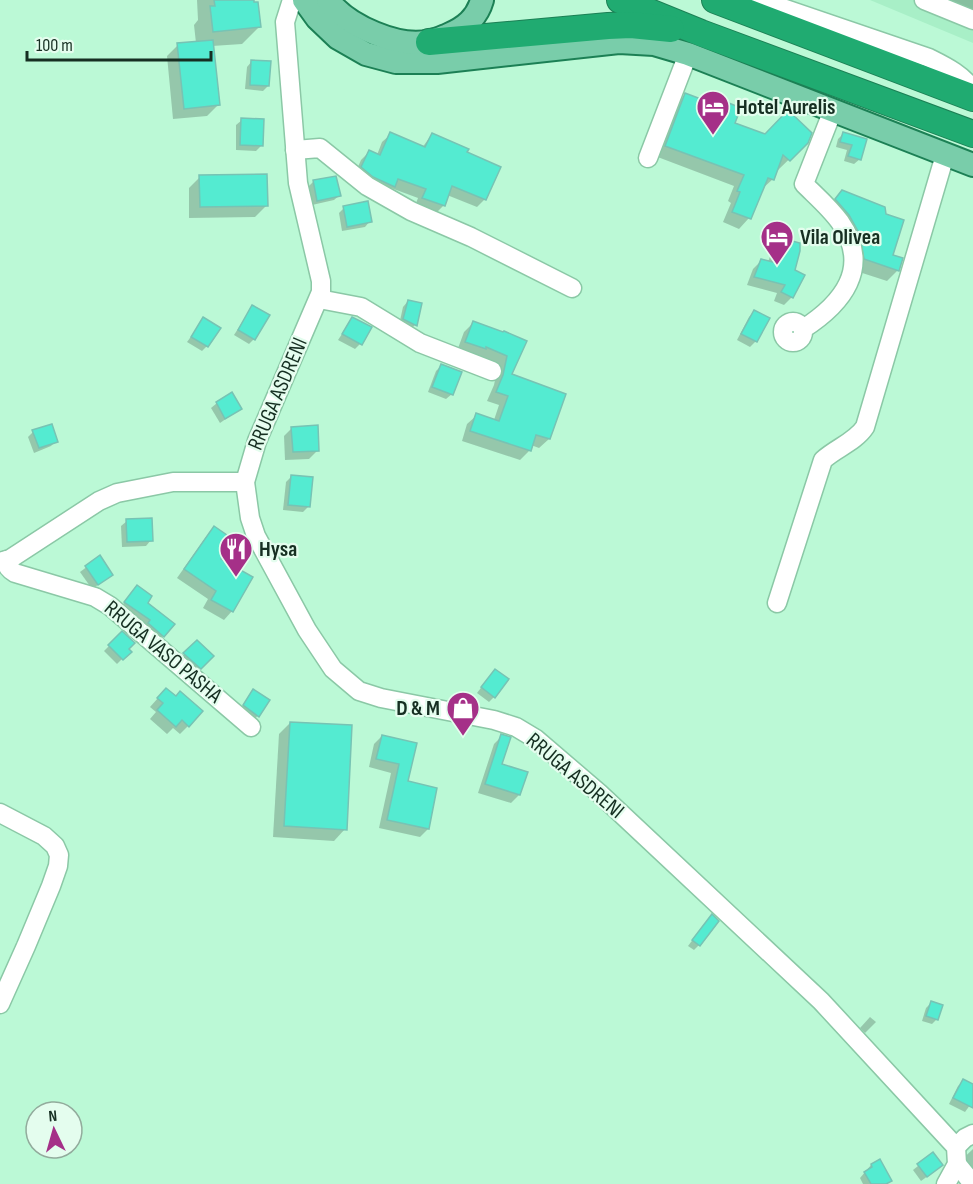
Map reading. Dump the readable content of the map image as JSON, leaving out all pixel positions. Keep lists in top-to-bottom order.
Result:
{
  "streets": {
    "street": ["RRUGA ASDRENI", "RRUGA VASO PASHA"]
  },
  "crossings": [
    ["RRUGA ASDRENI", "RRUGA VASO PASHA"]
  ],
  "places": {
    "hotel": ["Hotel Aurelis", "Vila Olivea"],
    "restaurant": ["Hysa"],
    "shop": ["D & M"]
  },
  "scale_bar": "100 m",
  "north": "top"
}
